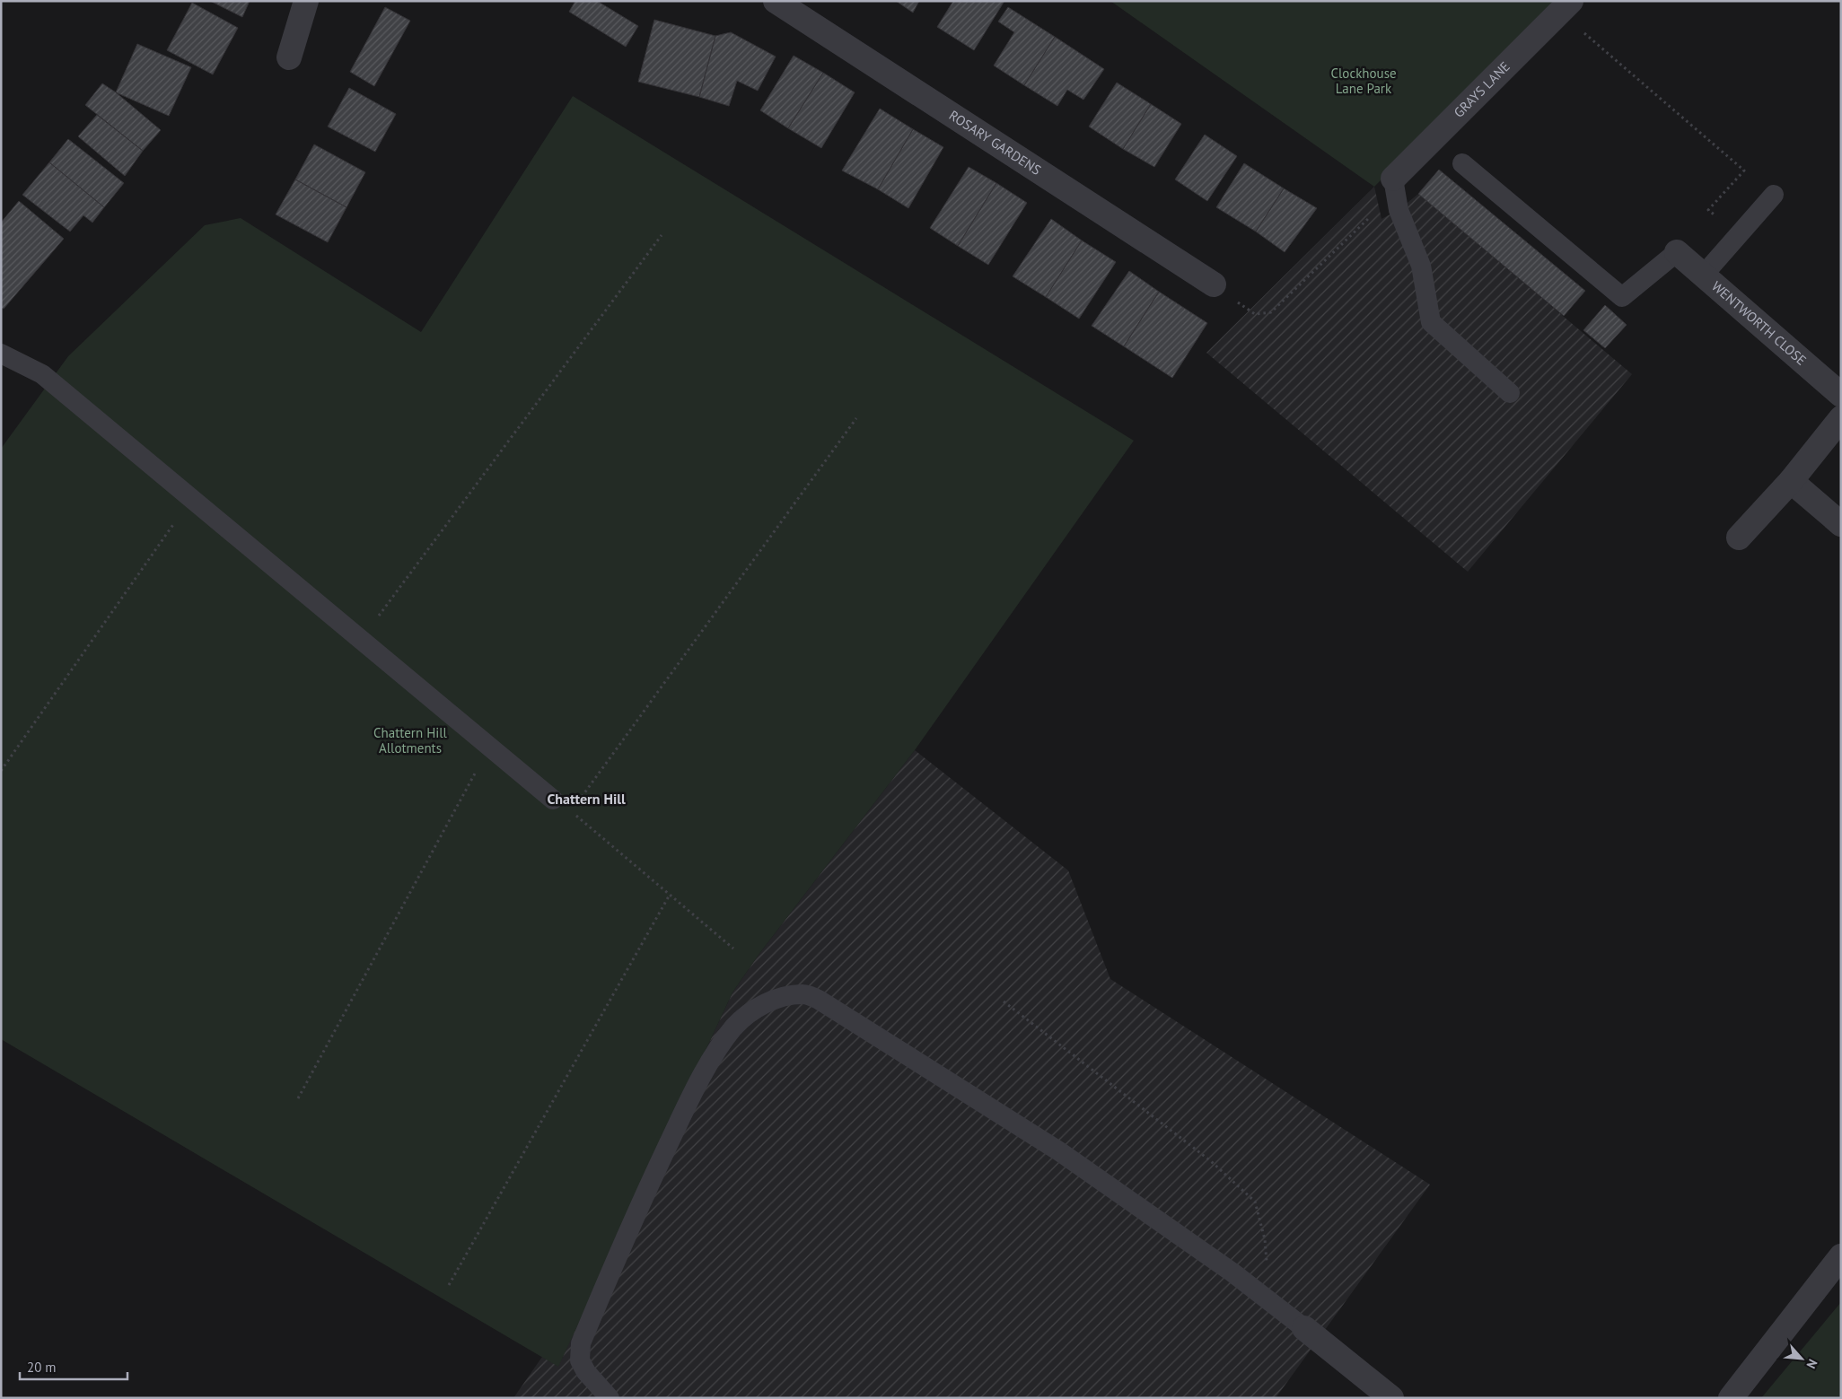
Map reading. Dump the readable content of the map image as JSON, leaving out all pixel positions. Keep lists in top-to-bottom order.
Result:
{
  "streets": {
    "street": ["GRAYS LANE", "ROSARY GARDENS", "WENTWORTH CLOSE"]
  },
  "districts": ["Chattern Hill"],
  "parks": ["Clockhouse Lane Park", "Chattern Hill Allotments"],
  "scale_bar": "20 m",
  "north": "bottom right"
}
